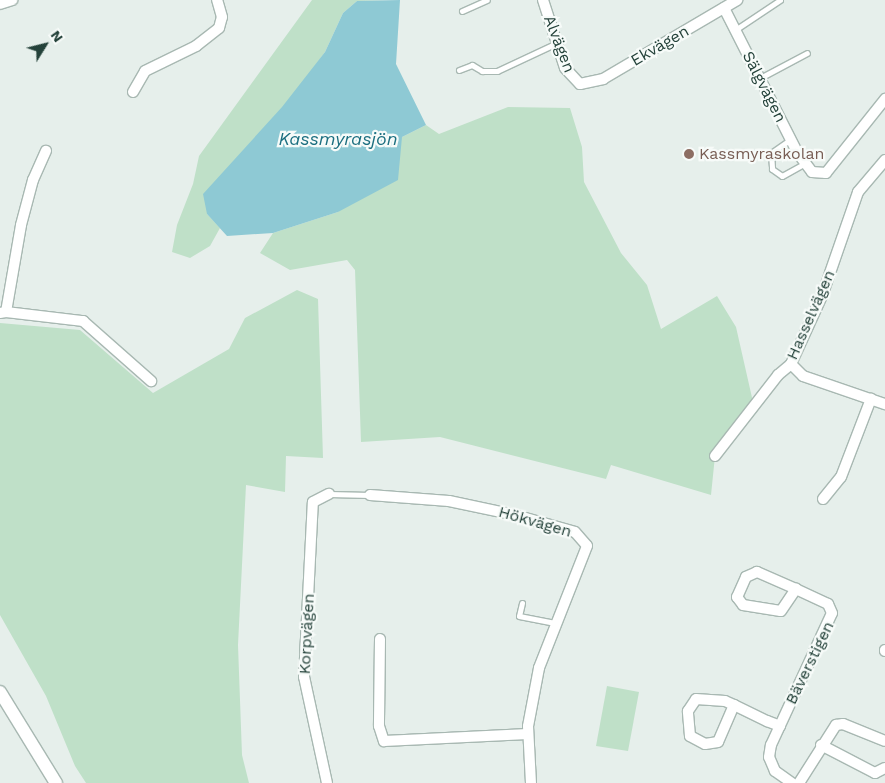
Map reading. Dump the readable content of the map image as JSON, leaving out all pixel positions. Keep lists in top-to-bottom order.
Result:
{
  "streets": {
    "street": [
      "Alvägen",
      "Ekvägen",
      "Sälgvägen",
      "Hasselvägen",
      "Hökvägen",
      "Korpvägen",
      "Bäverstigen"
    ]
  },
  "crossings": [
    ["Alvägen", "Ekvägen"],
    ["Ekvägen", "Sälgvägen"]
  ],
  "water": ["Kassmyrasjön"],
  "places": ["Kassmyraskolan"],
  "north": "top right"
}
